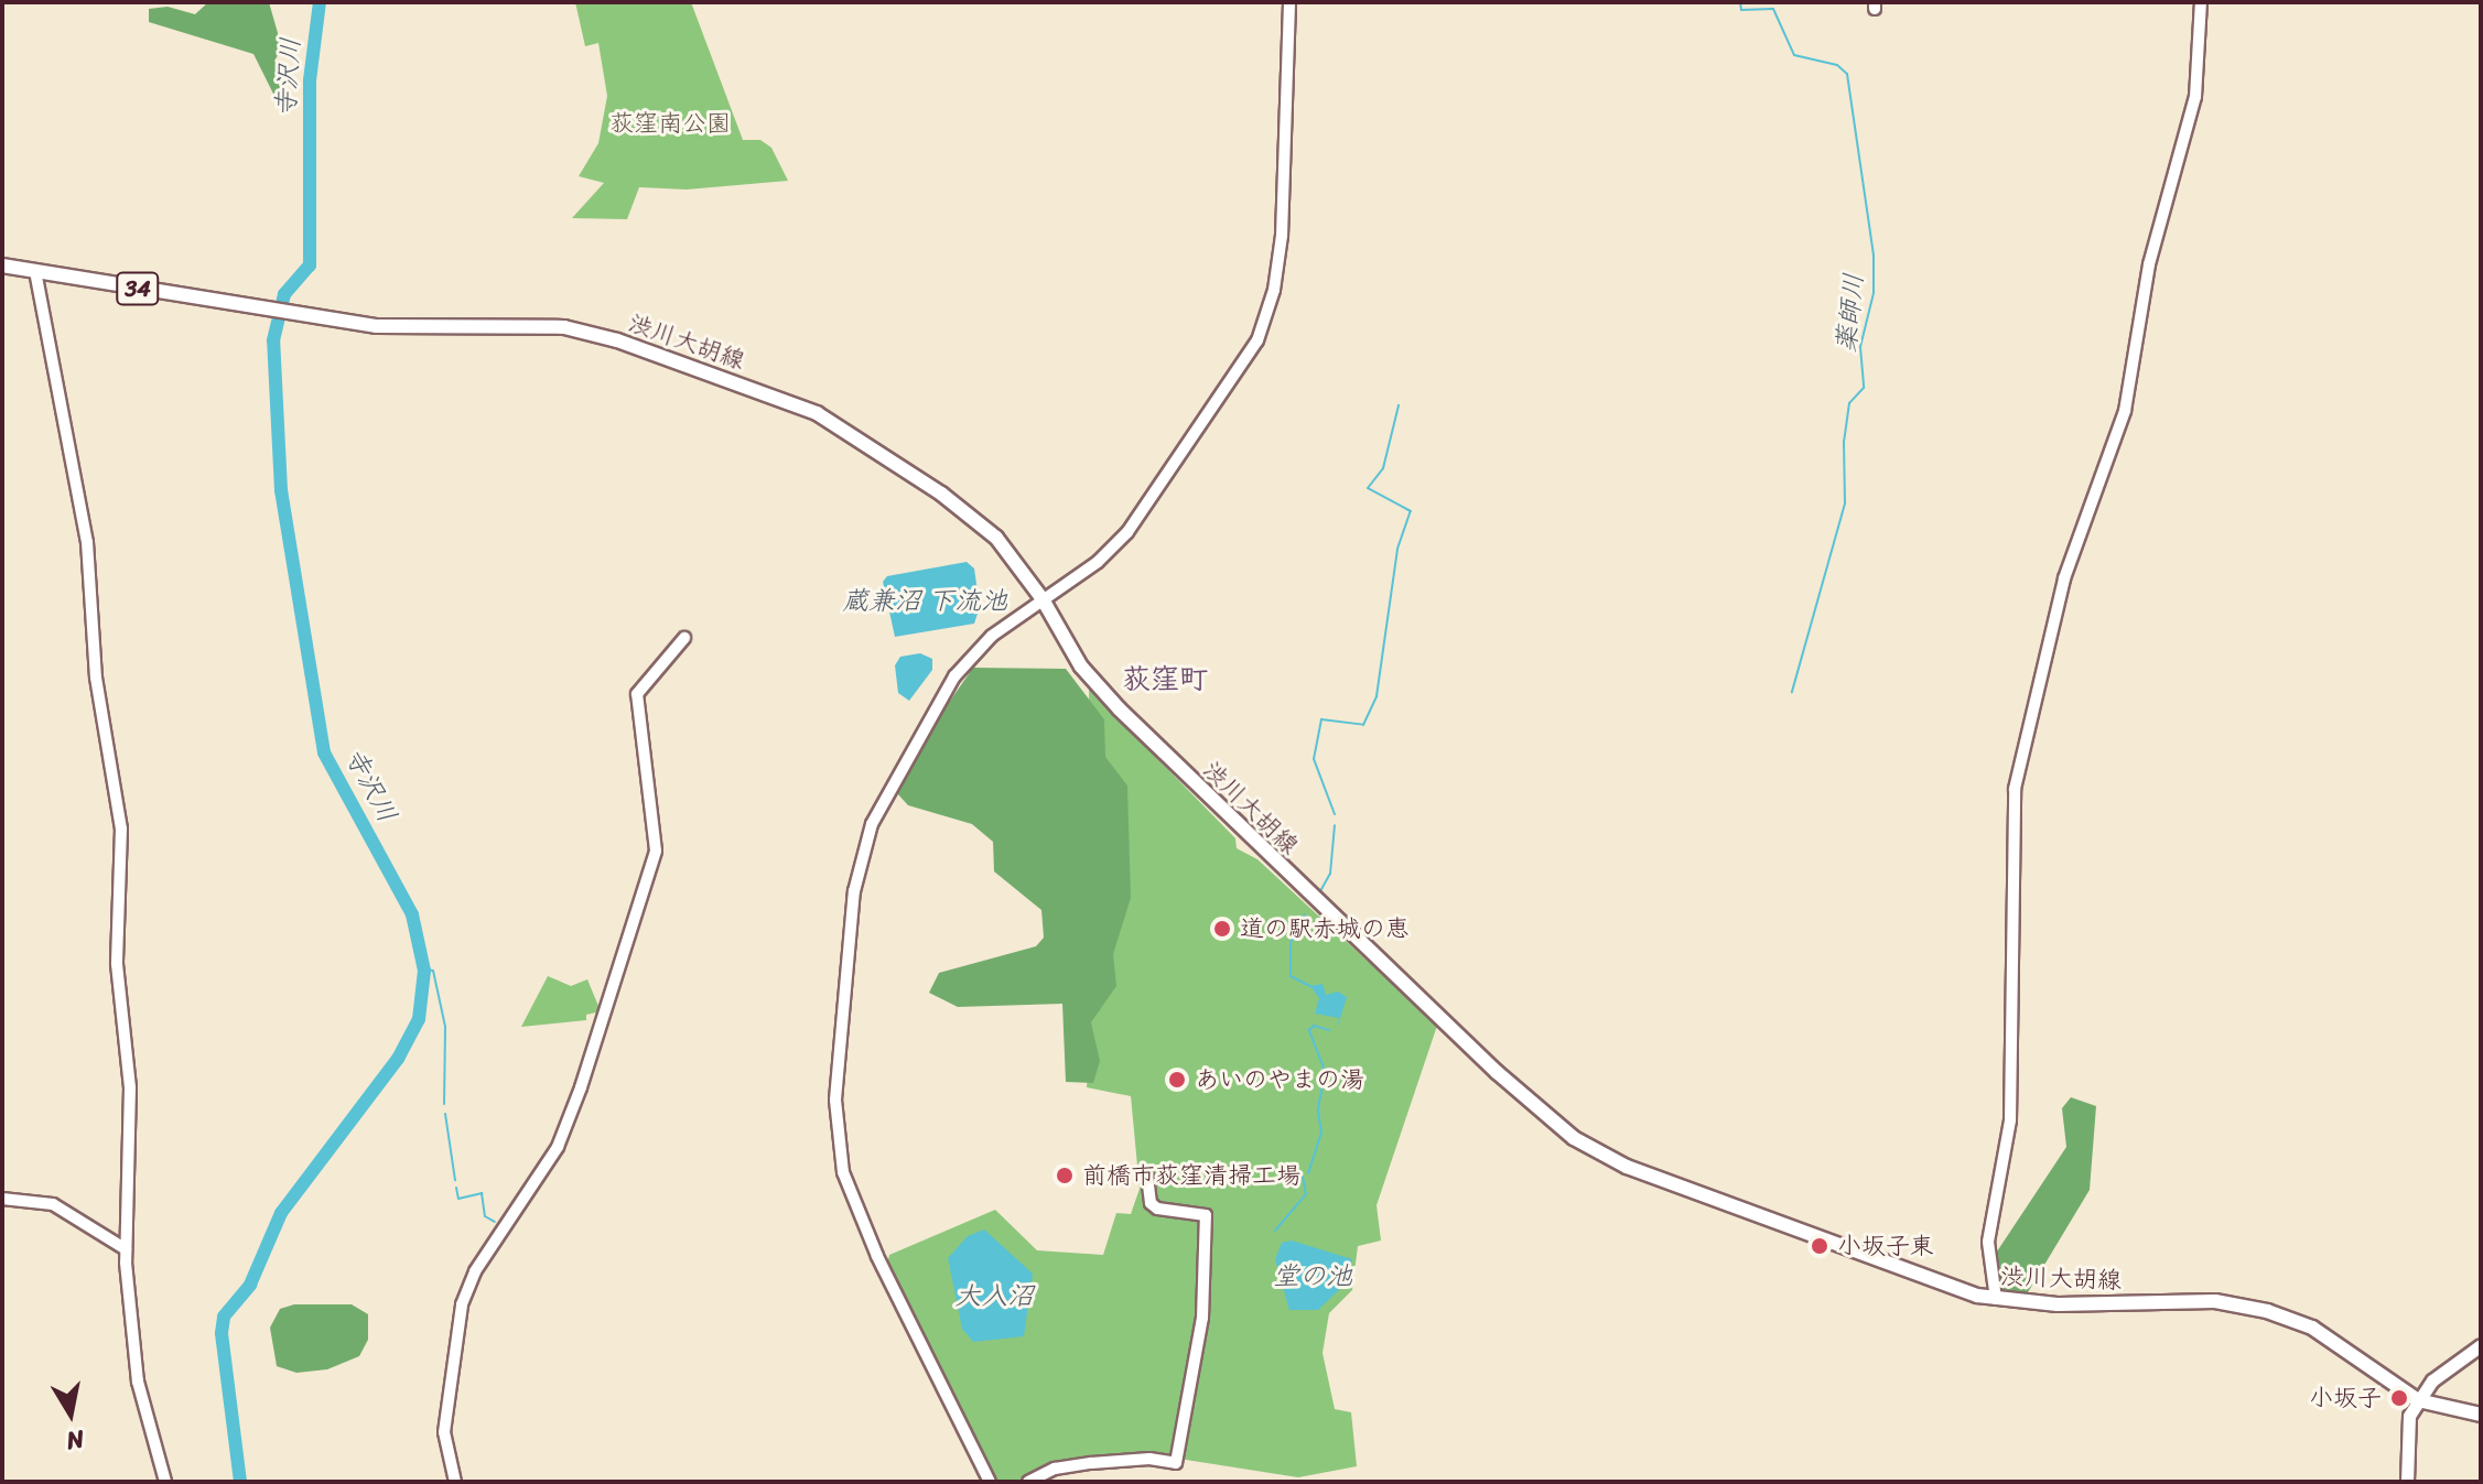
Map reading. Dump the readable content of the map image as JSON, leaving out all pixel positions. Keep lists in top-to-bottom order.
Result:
{
  "streets": {
    "main road": ["34", "渋川大胡線"]
  },
  "districts": ["荻窪町"],
  "water": [
    "寺沢川",
    "薬師川",
    "蔵兼沼 下流池",
    "堂の池",
    "大入沼"
  ],
  "parks": ["荻窪南公園"],
  "places": [
    "道の駅赤城の恵",
    "あいのやまの湯",
    "前橋市荻窪清掃工場",
    "小坂子東",
    "小坂子"
  ],
  "north": "bottom"
}
